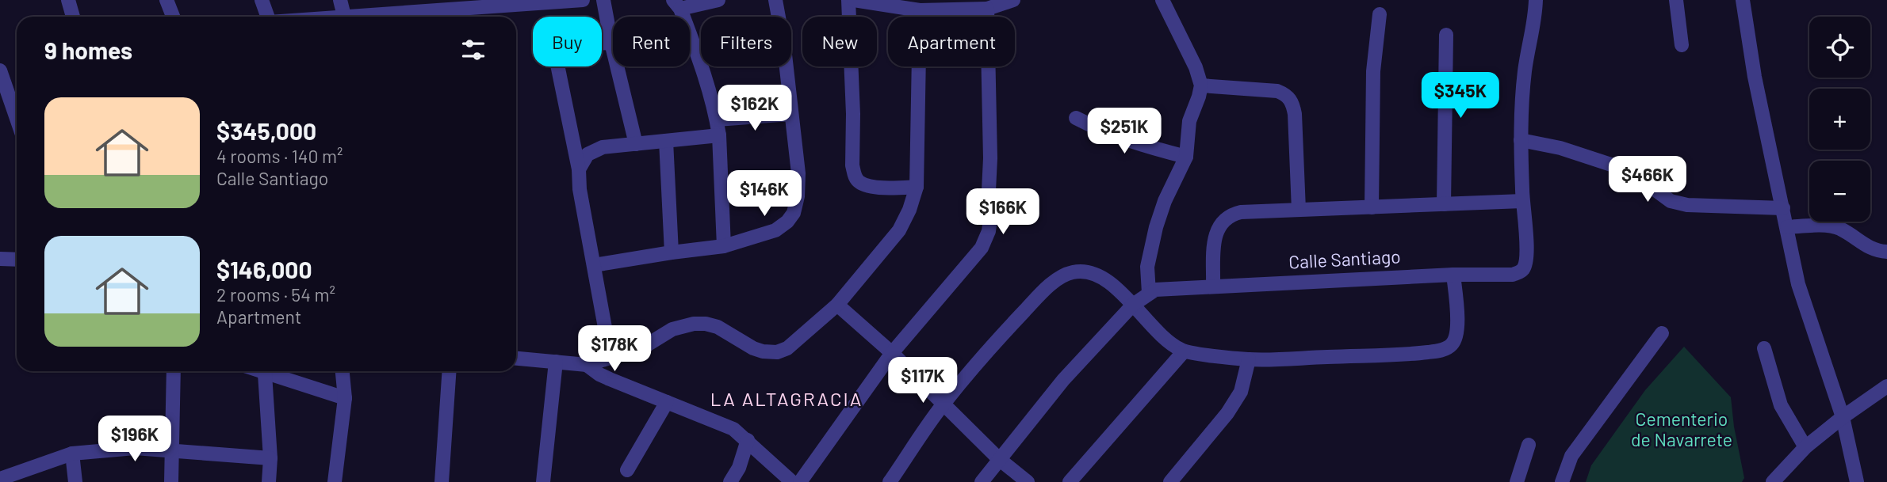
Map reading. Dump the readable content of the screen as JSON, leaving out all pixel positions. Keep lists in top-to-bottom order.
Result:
{
  "streets": {
    "street": ["Calle Santiago"]
  },
  "districts": ["LA ALTAGRACIA"],
  "parks": ["Cementerio de Navarrete"],
  "page": {
    "map_buttons": ["+", "−"],
    "chip": [
      "Buy",
      "Rent",
      "Filters",
      "New",
      "Apartment"
    ],
    "heading": "9 homes",
    "price": [
      "$345K",
      "$162K",
      "$251K",
      "$466K",
      "$146K",
      "$166K",
      "$178K",
      "$117K",
      "$196K"
    ],
    "list": [
      {
        "name": "$345,000",
        "note": "4 rooms · 140 m² · Calle Santiago"
      },
      {
        "name": "$146,000",
        "note": "2 rooms · 54 m² · Apartment"
      }
    ]
  }
}
